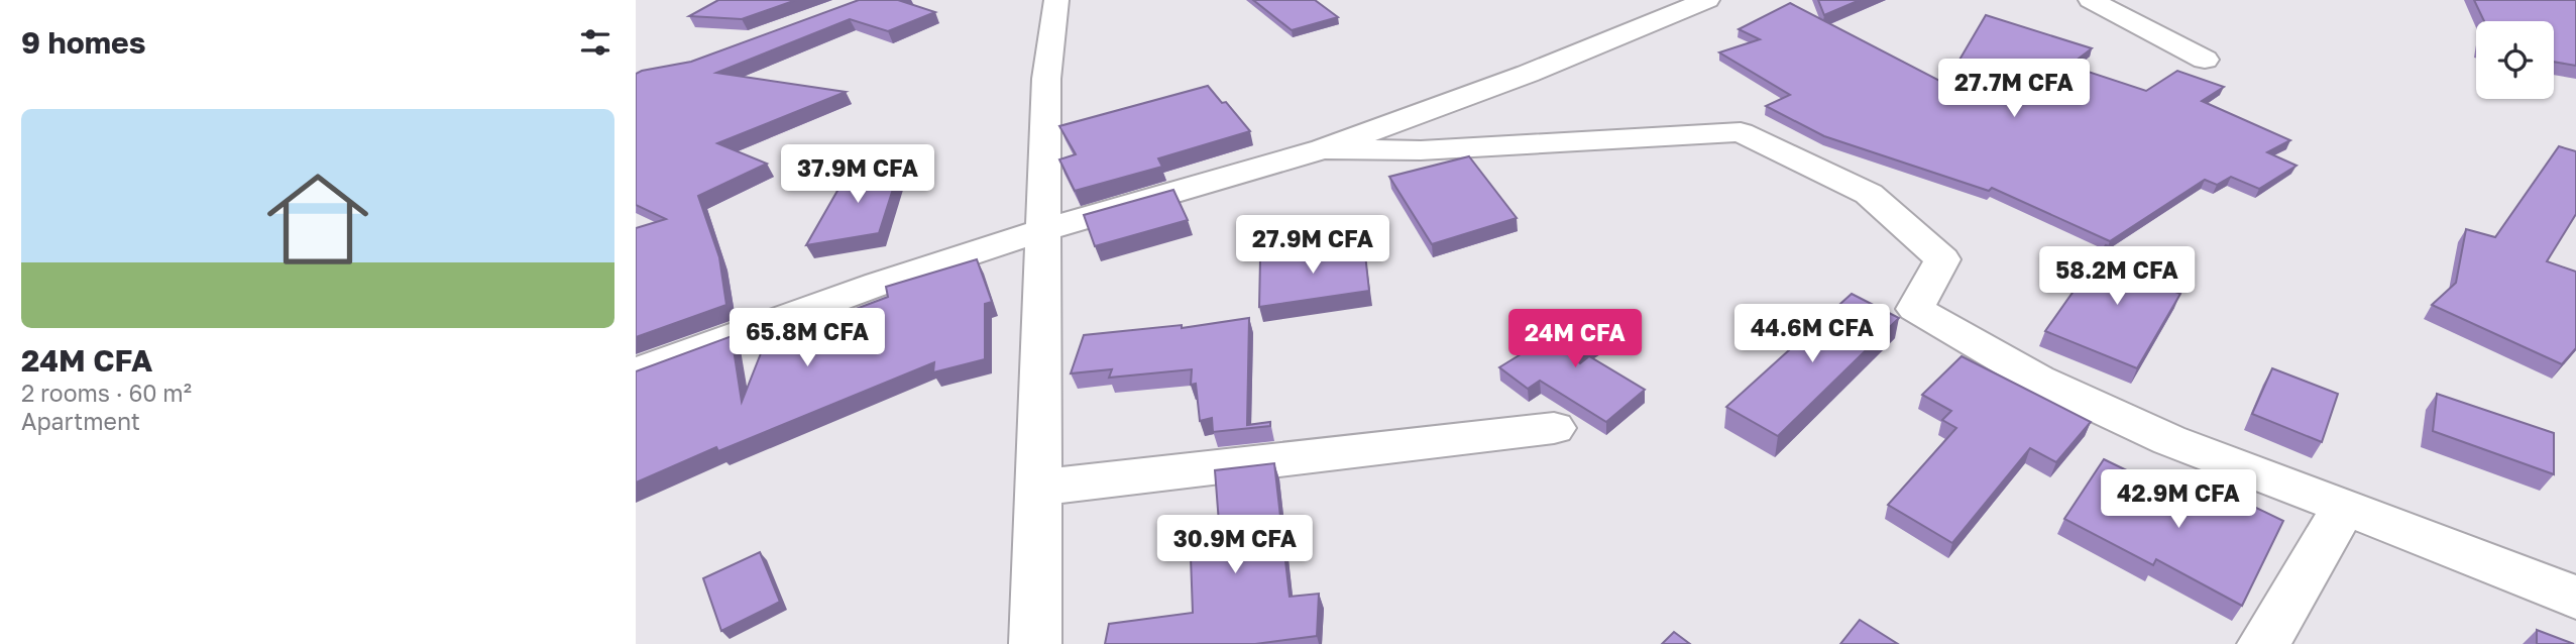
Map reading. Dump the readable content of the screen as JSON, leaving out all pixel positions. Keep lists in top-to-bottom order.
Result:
{
  "page": {
    "heading": "9 homes",
    "price": [
      "27.7M CFA",
      "37.9M CFA",
      "27.9M CFA",
      "58.2M CFA",
      "44.6M CFA",
      "65.8M CFA",
      "24M CFA",
      "42.9M CFA",
      "30.9M CFA"
    ],
    "list": [
      {
        "name": "24M CFA",
        "note": "2 rooms · 60 m² · Apartment"
      }
    ]
  }
}
